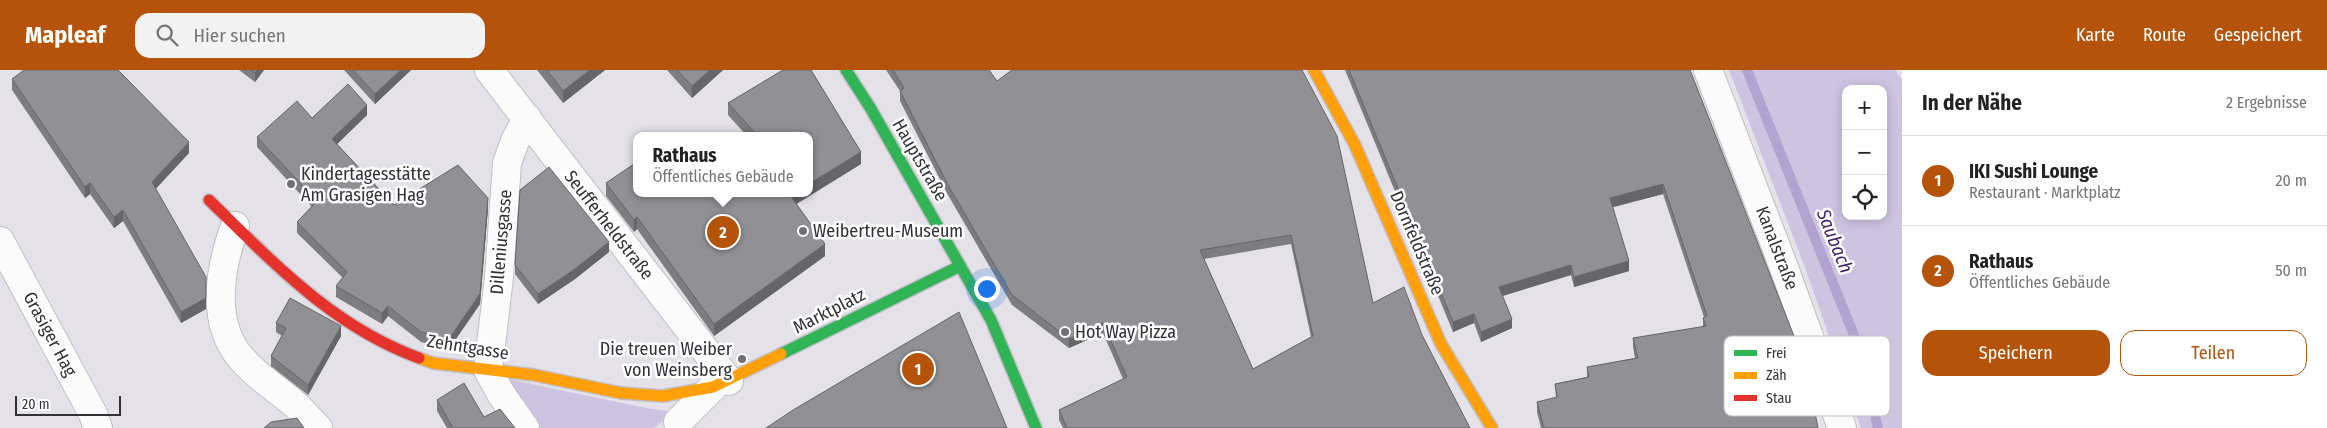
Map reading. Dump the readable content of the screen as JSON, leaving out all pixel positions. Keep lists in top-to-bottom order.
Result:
{
  "streets": {
    "street": [
      "Hauptstraße",
      "Seufferheldstraße",
      "Dilleniusgasse",
      "Dornfeldstraße",
      "Kanalstraße",
      "Marktplatz",
      "Grasiger Hag",
      "Zehntgasse"
    ]
  },
  "crossings": [
    ["Hauptstraße", "Marktplatz"],
    ["Seufferheldstraße", "Dilleniusgasse"],
    ["Seufferheldstraße", "Marktplatz"],
    ["Seufferheldstraße", "Zehntgasse"],
    ["Dilleniusgasse", "Zehntgasse"],
    ["Marktplatz", "Zehntgasse"]
  ],
  "water": ["Saubach"],
  "places": [
    "Kindertagesstätte Am Grasigen Hag",
    "Weibertreu-Museum",
    "Hot Way Pizza",
    "Die treuen Weiber von Weinsberg"
  ],
  "legend": ["Frei", "Zäh", "Stau"],
  "scale_bar": "20 m",
  "page": {
    "header": "Mapleaf",
    "search": "Hier suchen",
    "nav": ["Karte", "Route", "Gespeichert"],
    "heading": ["In der Nähe", "2 Ergebnisse"],
    "map_buttons": ["+", "−"],
    "popup": ["Rathaus", "Öffentliches Gebäude"],
    "list": [
      {
        "mark": "1",
        "name": "IKI Sushi Lounge",
        "note": "Restaurant · Marktplatz",
        "value": "20 m"
      },
      {
        "mark": "2",
        "name": "Rathaus",
        "note": "Öffentliches Gebäude",
        "value": "50 m"
      }
    ],
    "pins": ["2", "1"],
    "buttons": ["Speichern", "Teilen"],
    "scale": "20 m"
  }
}
